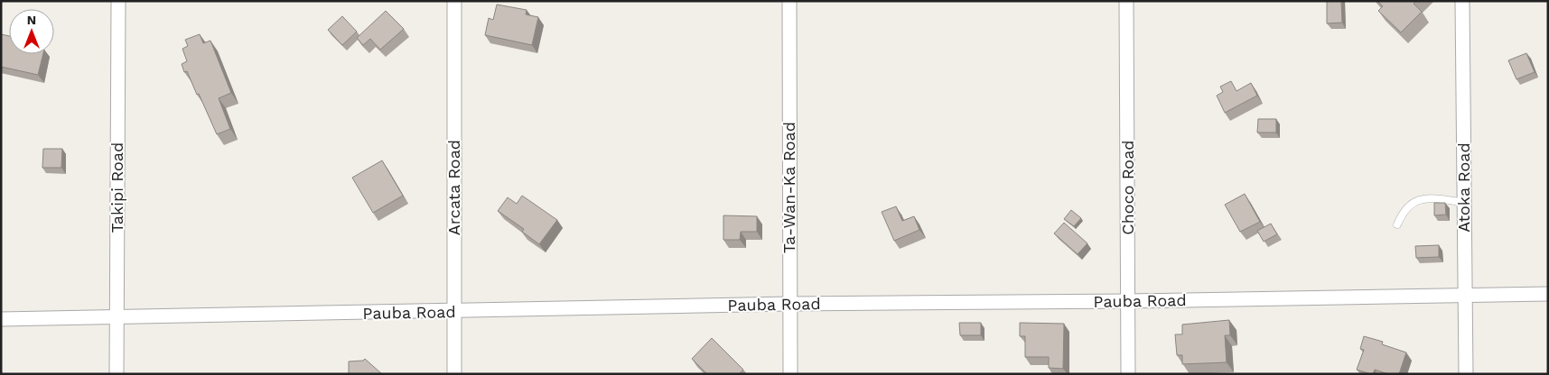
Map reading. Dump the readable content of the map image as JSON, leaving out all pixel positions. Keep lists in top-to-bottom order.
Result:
{
  "streets": {
    "street": [
      "Takipi Road",
      "Arcata Road",
      "Ta-Wan-Ka Road",
      "Choco Road",
      "Atoka Road",
      "Pauba Road"
    ]
  },
  "crossings": [
    ["Takipi Road", "Pauba Road"],
    ["Arcata Road", "Pauba Road"],
    ["Ta-Wan-Ka Road", "Pauba Road"],
    ["Choco Road", "Pauba Road"],
    ["Atoka Road", "Pauba Road"]
  ],
  "north": "top"
}
